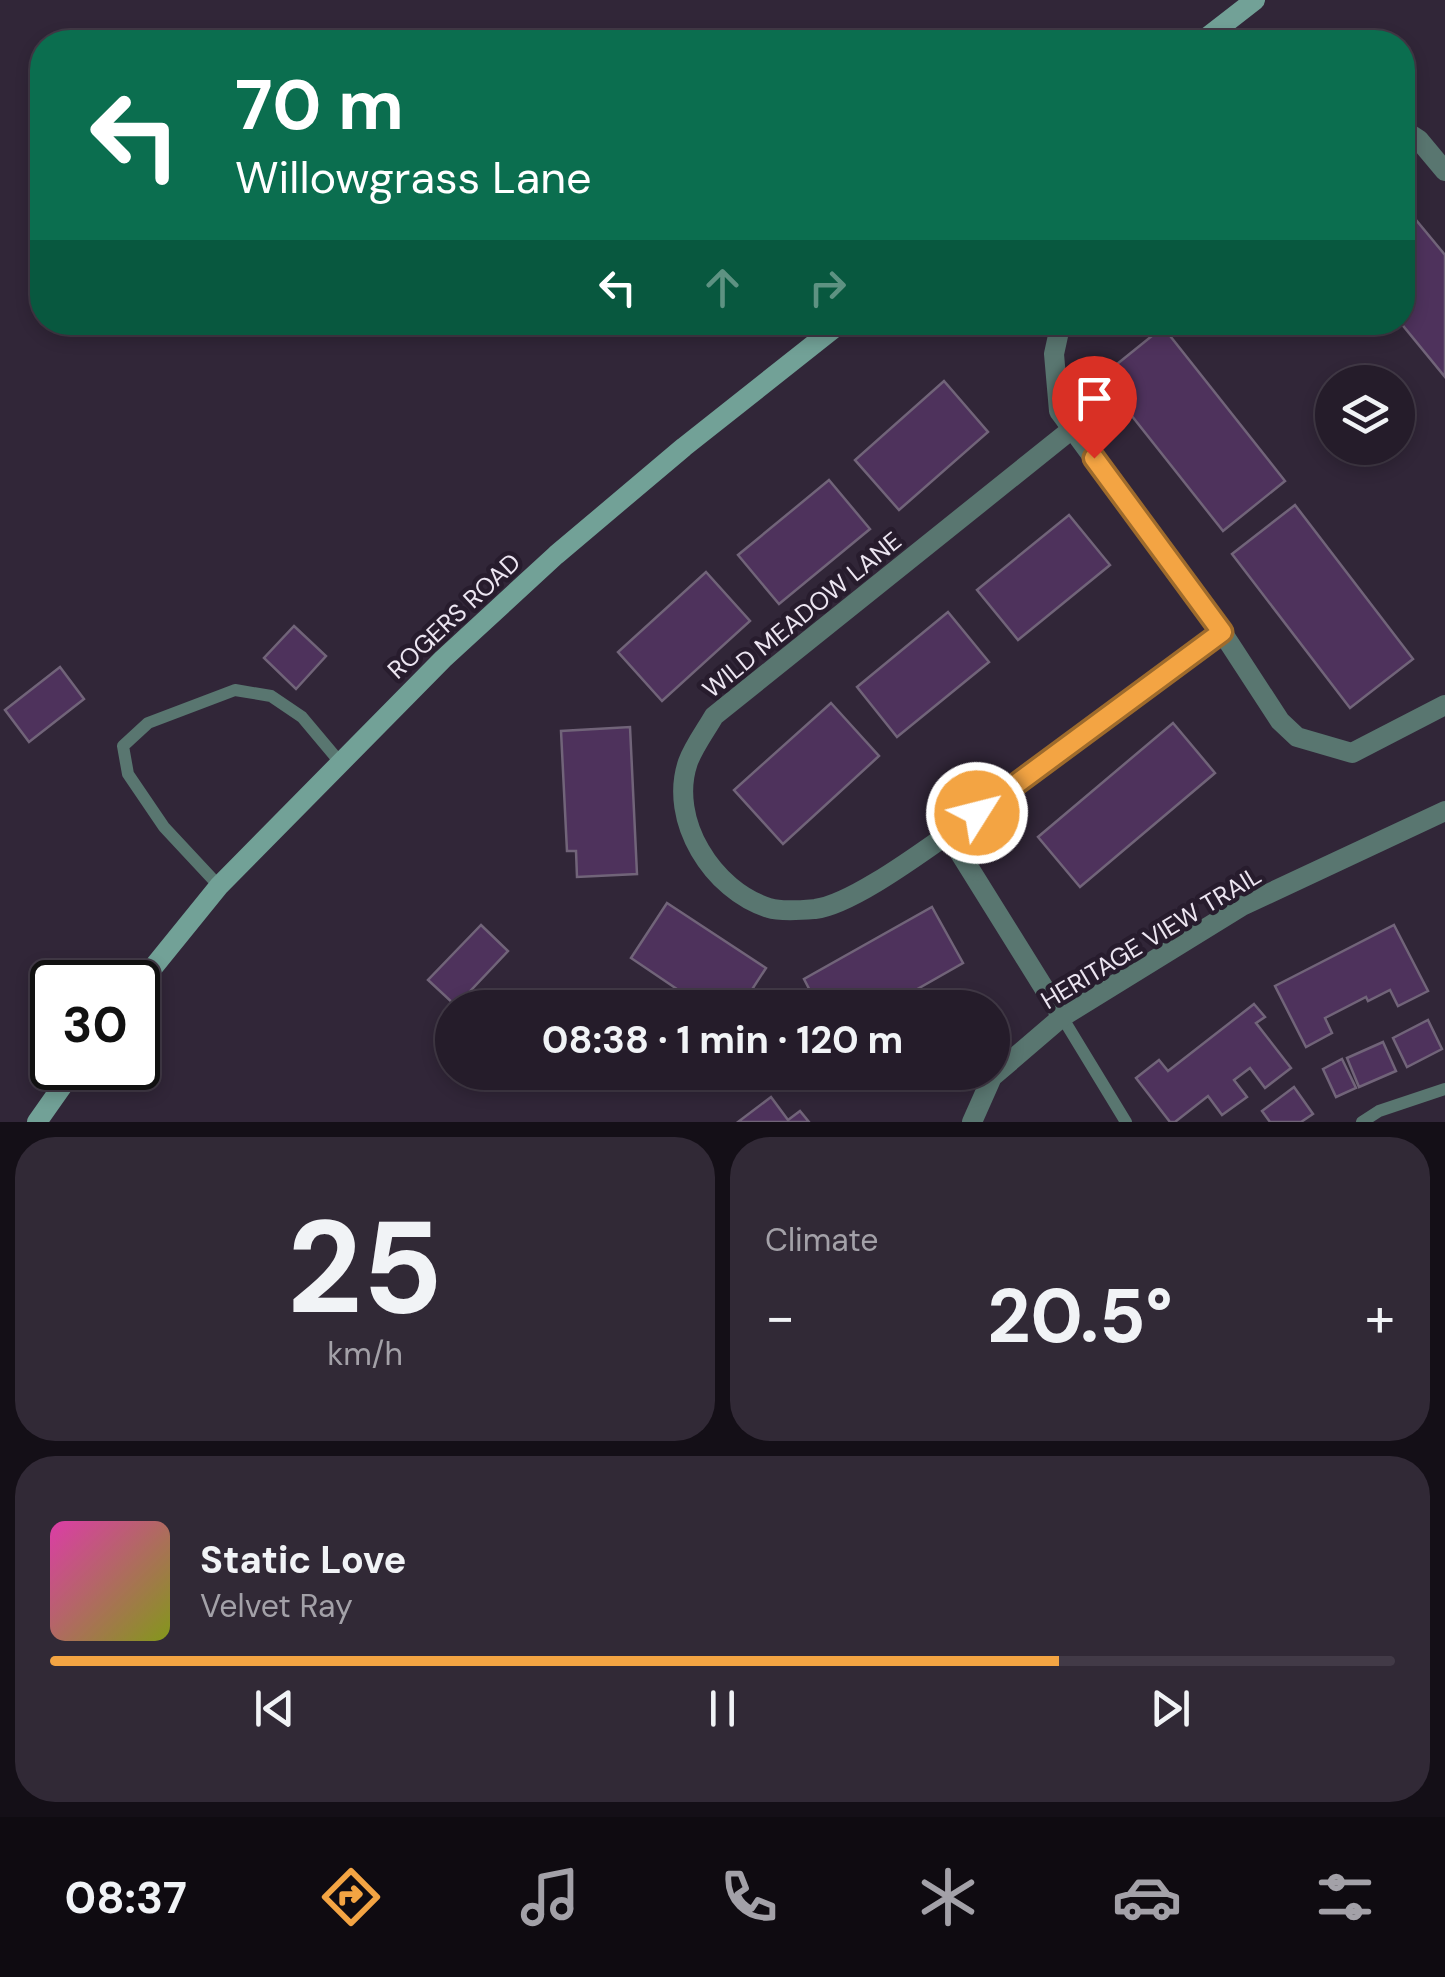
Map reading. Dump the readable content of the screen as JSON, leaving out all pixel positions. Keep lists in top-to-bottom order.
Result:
{
  "streets": {
    "main road": ["ROGERS ROAD"],
    "street": ["WILD MEADOW LANE", "HERITAGE VIEW TRAIL"]
  },
  "page": {
    "turn": ["70 m", "Willowgrass Lane"],
    "limit": "30",
    "trip": "08:38 · 1 min · 120 m",
    "tile": [
      ["25", "km/h"],
      "Climate"
    ],
    "heat": ["−", "20.5°", "+"],
    "song": ["Static Love", "Velvet Ray"],
    "tabs": "08:37"
  }
}
